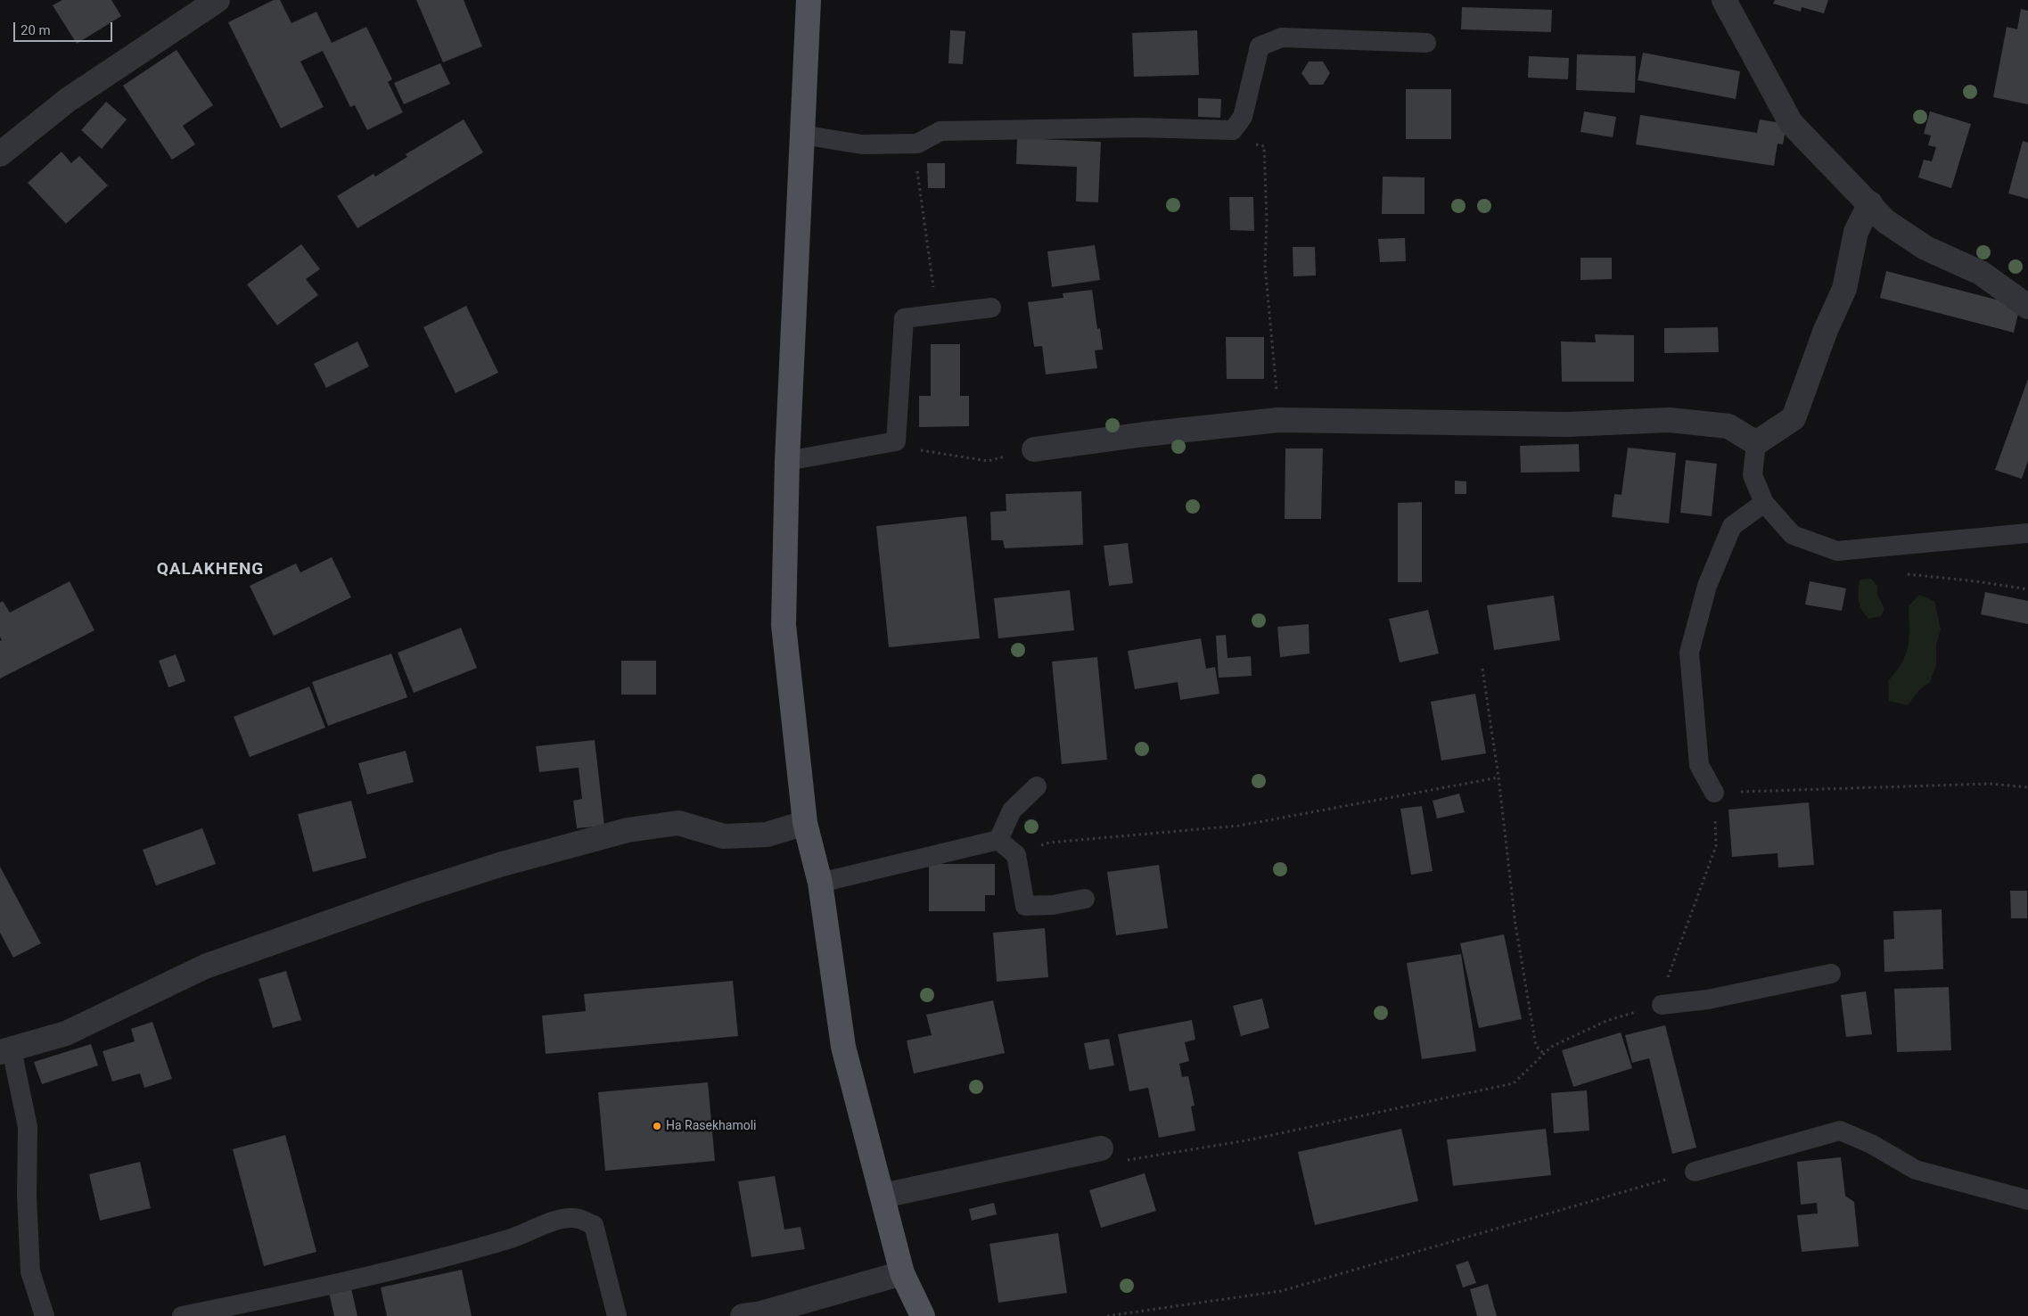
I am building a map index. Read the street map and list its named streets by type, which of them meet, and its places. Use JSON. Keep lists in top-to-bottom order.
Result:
{
  "districts": ["QALAKHENG"],
  "places": ["Ha Rasekhamoli"],
  "scale_bar": "20 m"
}
